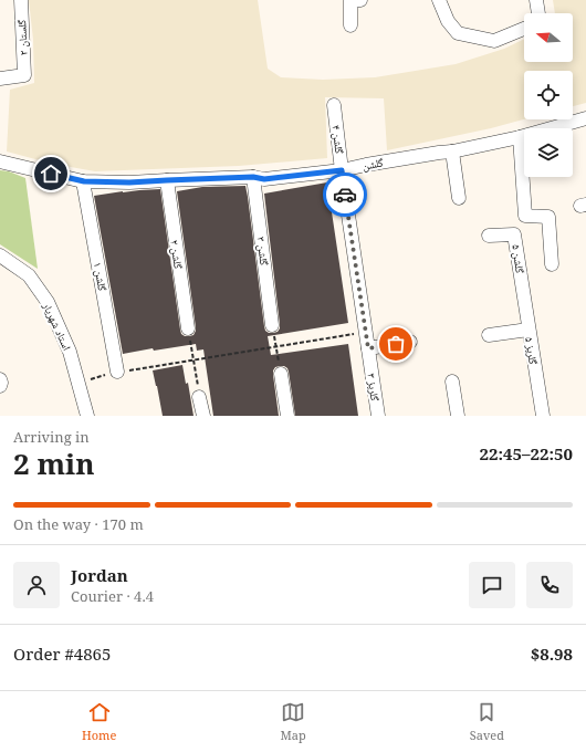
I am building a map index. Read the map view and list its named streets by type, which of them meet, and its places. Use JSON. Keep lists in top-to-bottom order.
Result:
{
  "streets": {
    "street": [
      "گلستان ۲",
      "گلشن ۴",
      "گلشن",
      "گلشن ۳",
      "گلشن ۲",
      "گلشن ۵",
      "گلشن ۱",
      "استاد شهریار",
      "گلریز ۵",
      "گلریز ۳"
    ]
  },
  "crossings": [
    ["گلشن ۴", "گلشن"],
    ["گلشن ۴", "گلریز ۳"],
    ["گلشن", "گلشن ۳"],
    ["گلشن", "گلشن ۲"],
    ["گلشن", "گلشن ۱"],
    ["گلشن ۵", "گلریز ۵"]
  ],
  "north": "left",
  "page": {
    "heading": ["2 min", "Arriving in", "22:45–22:50"],
    "panel": [
      "Jordan",
      "Courier · 4.4",
      "Order #4865",
      "$8.98"
    ],
    "bar": "On the way · 170 m",
    "tabs": ["Home", "Map", "Saved"]
  }
}
